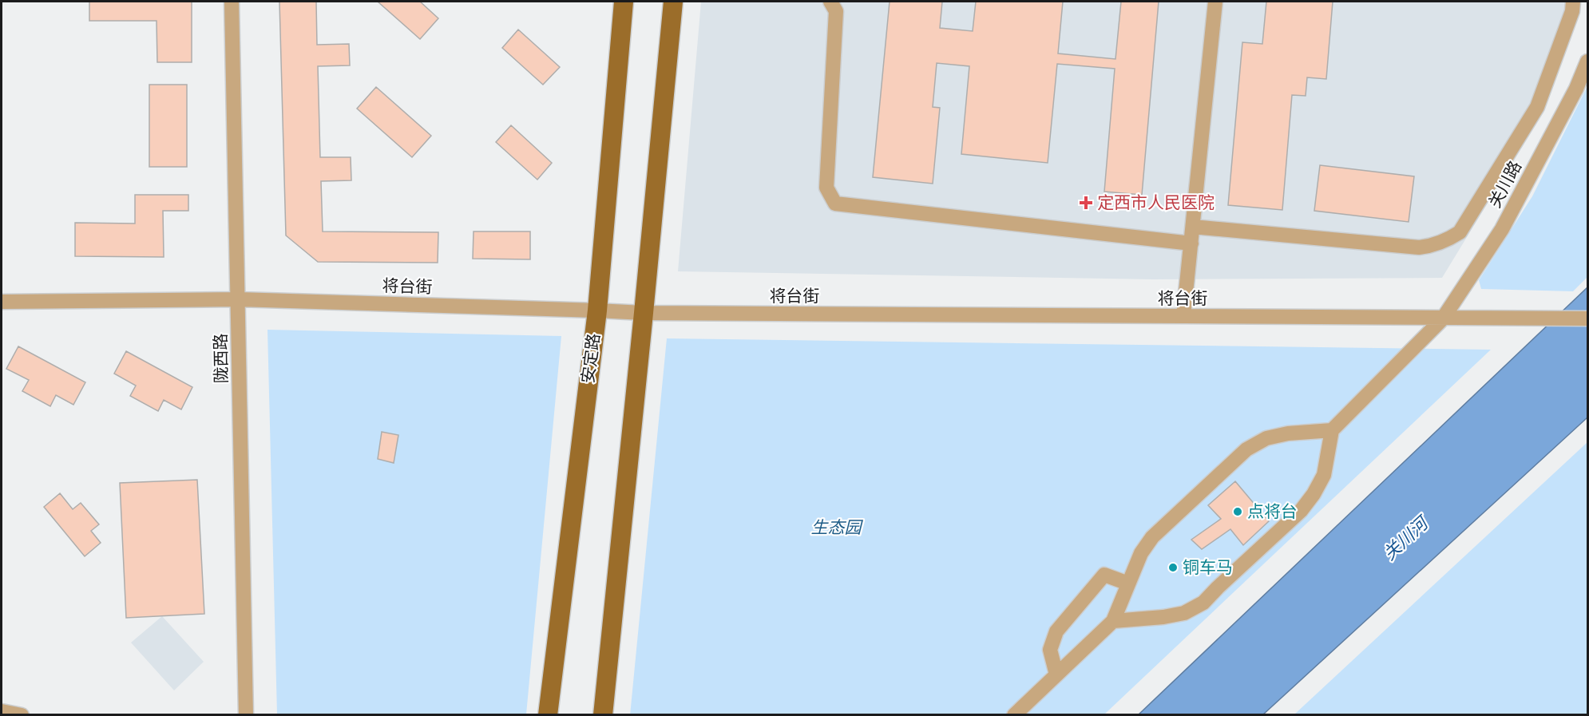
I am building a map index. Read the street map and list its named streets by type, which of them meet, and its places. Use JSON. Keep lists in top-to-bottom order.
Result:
{
  "streets": {
    "main road": ["安定路"],
    "street": ["关川路", "将台街", "陇西路"]
  },
  "crossings": [
    ["关川路", "将台街"],
    ["将台街", "陇西路"],
    ["将台街", "安定路"]
  ],
  "water": ["关川河"],
  "parks": ["生态园"],
  "places": {
    "health": ["定西市人民医院"],
    "other": ["点将台", "铜车马"]
  }
}
